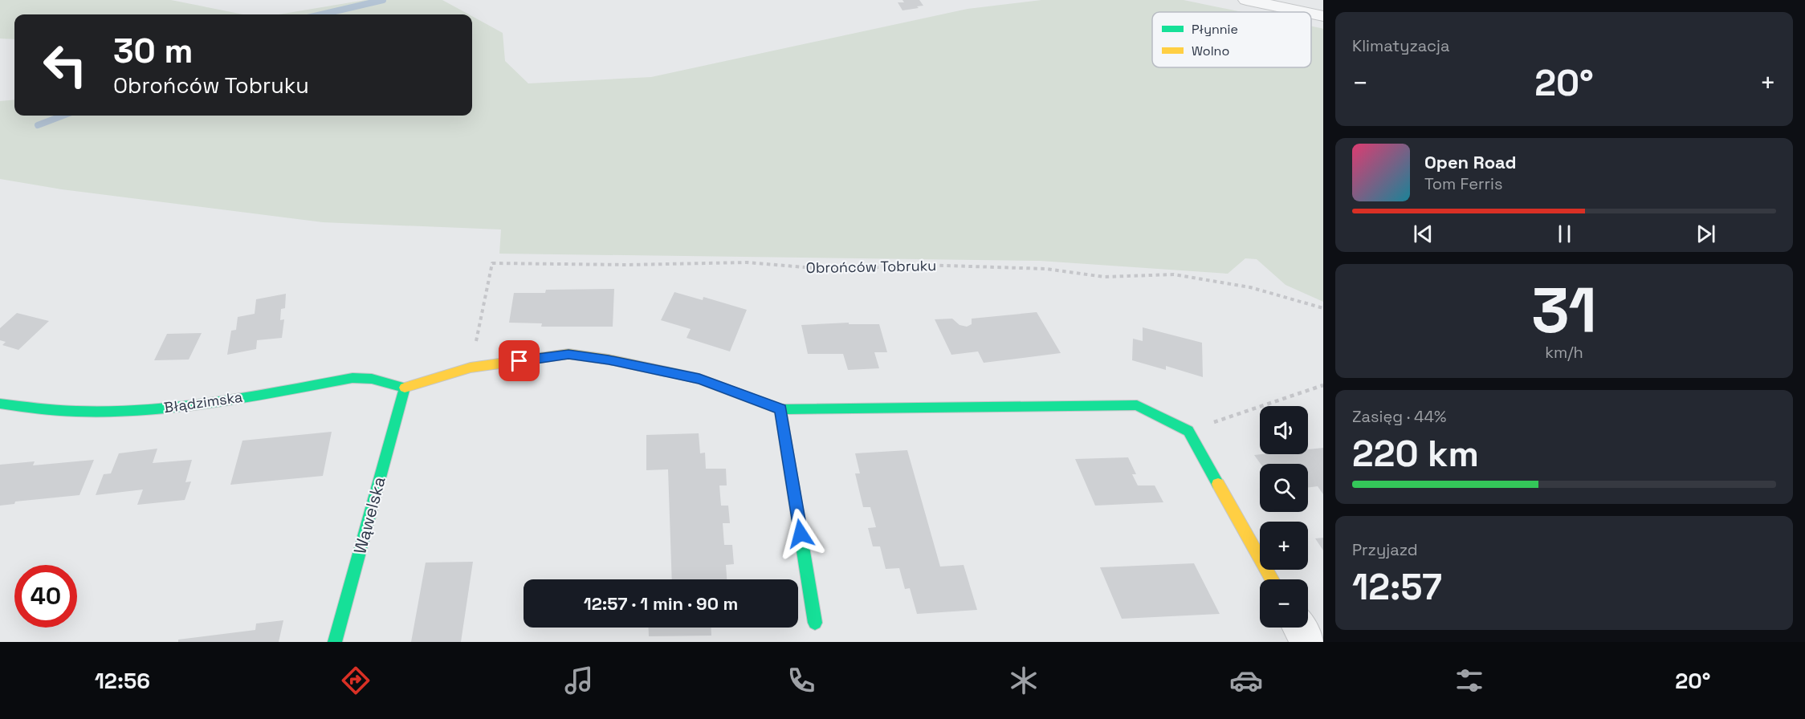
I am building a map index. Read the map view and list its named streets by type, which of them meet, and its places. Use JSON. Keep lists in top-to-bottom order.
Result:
{
  "streets": {
    "street": ["Błądzimska", "Wąwelska"],
    "path": ["Obrońców Tobruku"]
  },
  "crossings": [
    ["Błądzimska", "Wąwelska"]
  ],
  "legend": ["Płynnie", "Wolno"],
  "page": {
    "tile": [
      "Klimatyzacja",
      ["31", "km/h"],
      ["Zasięg · 44%", "220 km"],
      ["Przyjazd", "12:57"]
    ],
    "turn": ["30 m", "Obrońców Tobruku"],
    "heat": ["−", "20°", "+"],
    "song": ["Open Road", "Tom Ferris"],
    "map_buttons": ["+", "−"],
    "limit": "40",
    "trip": "12:57 · 1 min · 90 m",
    "tabs": ["12:56", "20°"]
  }
}
